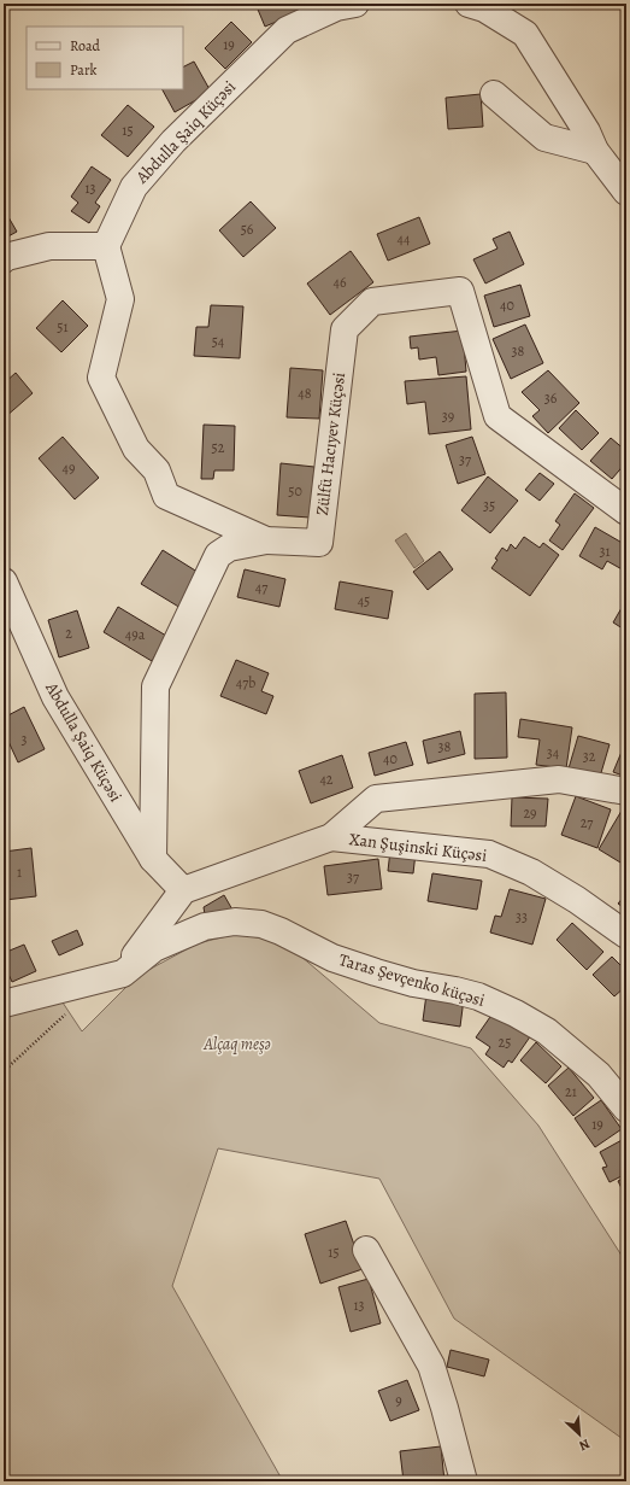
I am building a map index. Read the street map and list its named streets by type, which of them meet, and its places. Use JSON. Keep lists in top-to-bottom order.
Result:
{
  "streets": {
    "street": [
      "Abdulla Şaiq Küçəsi",
      "Zülfü Hacıyev Küçəsi",
      "Xan Şuşinski Küçəsi",
      "Taras Şevçenko küçəsi"
    ]
  },
  "crossings": [
    ["Abdulla Şaiq Küçəsi", "Zülfü Hacıyev Küçəsi"],
    ["Abdulla Şaiq Küçəsi", "Xan Şuşinski Küçəsi"]
  ],
  "parks": ["Alçaq meşə"],
  "house_numbers": [
    "19",
    "15",
    "13",
    "56",
    "44",
    "46",
    "40",
    "51",
    "54",
    "38",
    "48",
    "36",
    "39",
    "52",
    "37",
    "49",
    "50",
    "35",
    "31",
    "47",
    "45",
    "2",
    "49a",
    "47b",
    "3",
    "38",
    "34",
    "32",
    "40",
    "42",
    "29",
    "27",
    "1",
    "37",
    "33",
    "25",
    "21",
    "19",
    "15",
    "13",
    "9"
  ],
  "legend": ["Road", "Park"],
  "north": "bottom right"
}
